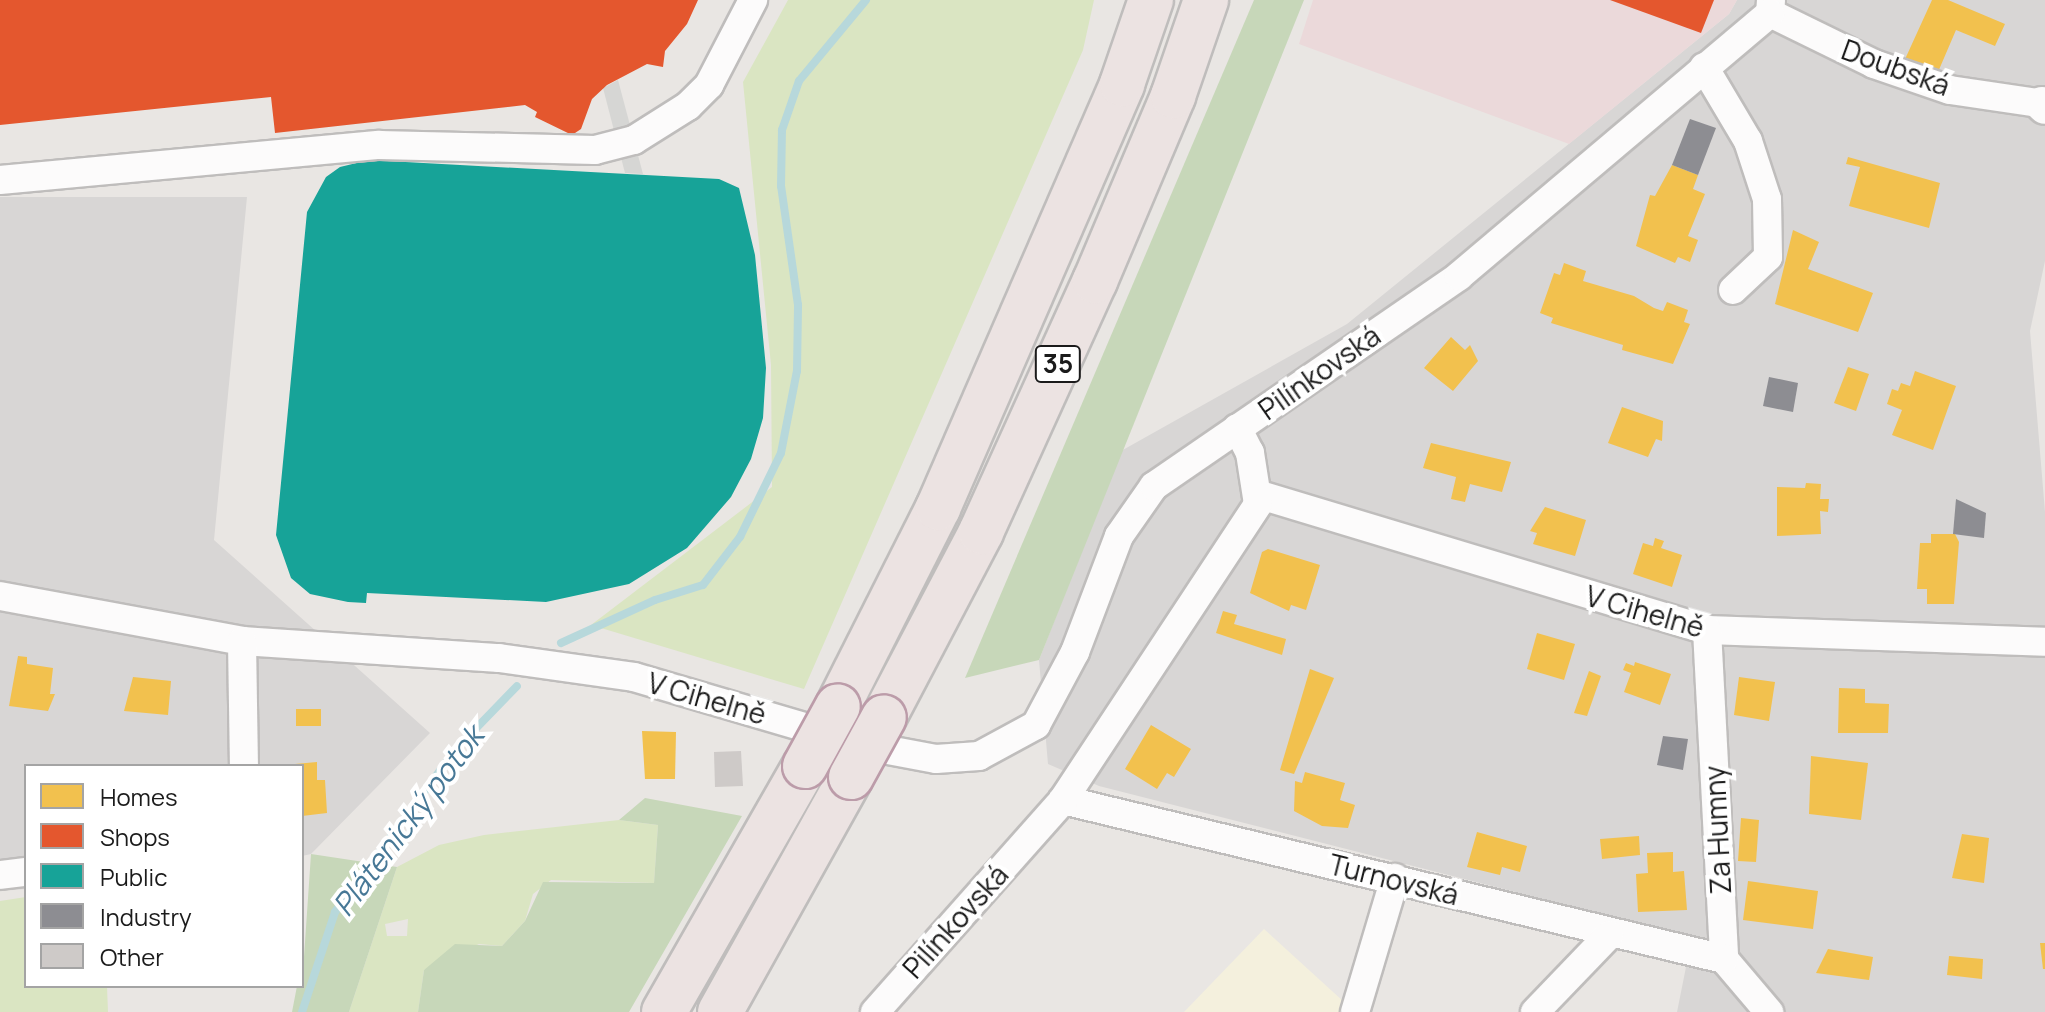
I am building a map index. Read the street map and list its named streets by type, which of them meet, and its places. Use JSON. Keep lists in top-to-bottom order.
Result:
{
  "streets": {
    "highway": ["35"],
    "street": [
      "Doubská",
      "Pilínkovská",
      "V Cihelně",
      "Za Humny",
      "Turnovská"
    ]
  },
  "crossings": [
    ["Doubská", "Pilínkovská"],
    ["Pilínkovská", "V Cihelně"],
    ["Pilínkovská", "Turnovská"],
    ["V Cihelně", "Za Humny"],
    ["Za Humny", "Turnovská"]
  ],
  "water": ["Plátenický potok"],
  "legend": [
    "Homes",
    "Shops",
    "Public",
    "Industry",
    "Other"
  ]
}
